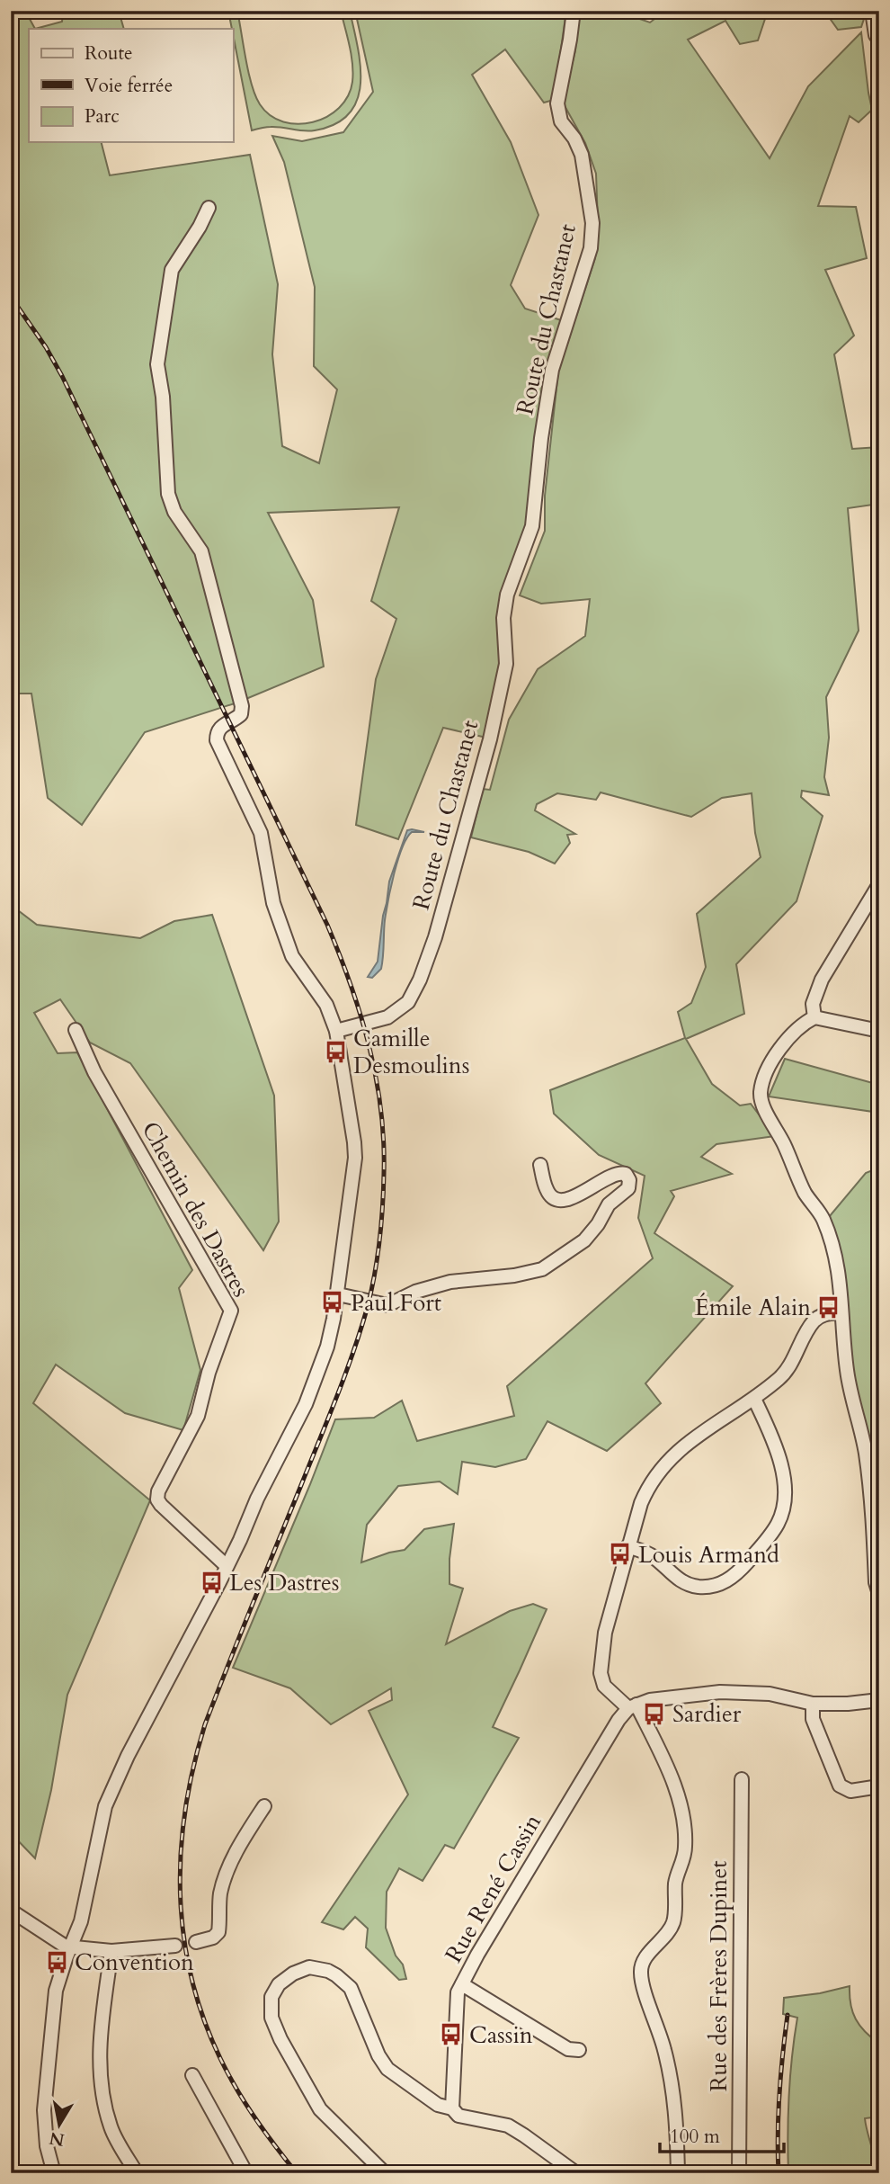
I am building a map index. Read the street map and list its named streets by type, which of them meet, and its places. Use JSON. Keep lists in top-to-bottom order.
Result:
{
  "streets": {
    "street": [
      "Route du Chastanet",
      "Chemin des Dastres",
      "Rue René Cassin",
      "Rue des Frères Dupinet"
    ]
  },
  "places": {
    "bus stop": [
      "Camille Desmoulins",
      "Paul Fort",
      "Émile Alain",
      "Louis Armand",
      "Les Dastres",
      "Sardier",
      "Convention",
      "Cassin"
    ]
  },
  "legend": ["Route", "Voie ferrée", "Parc"],
  "scale_bar": "100 m",
  "north": "bottom"
}
